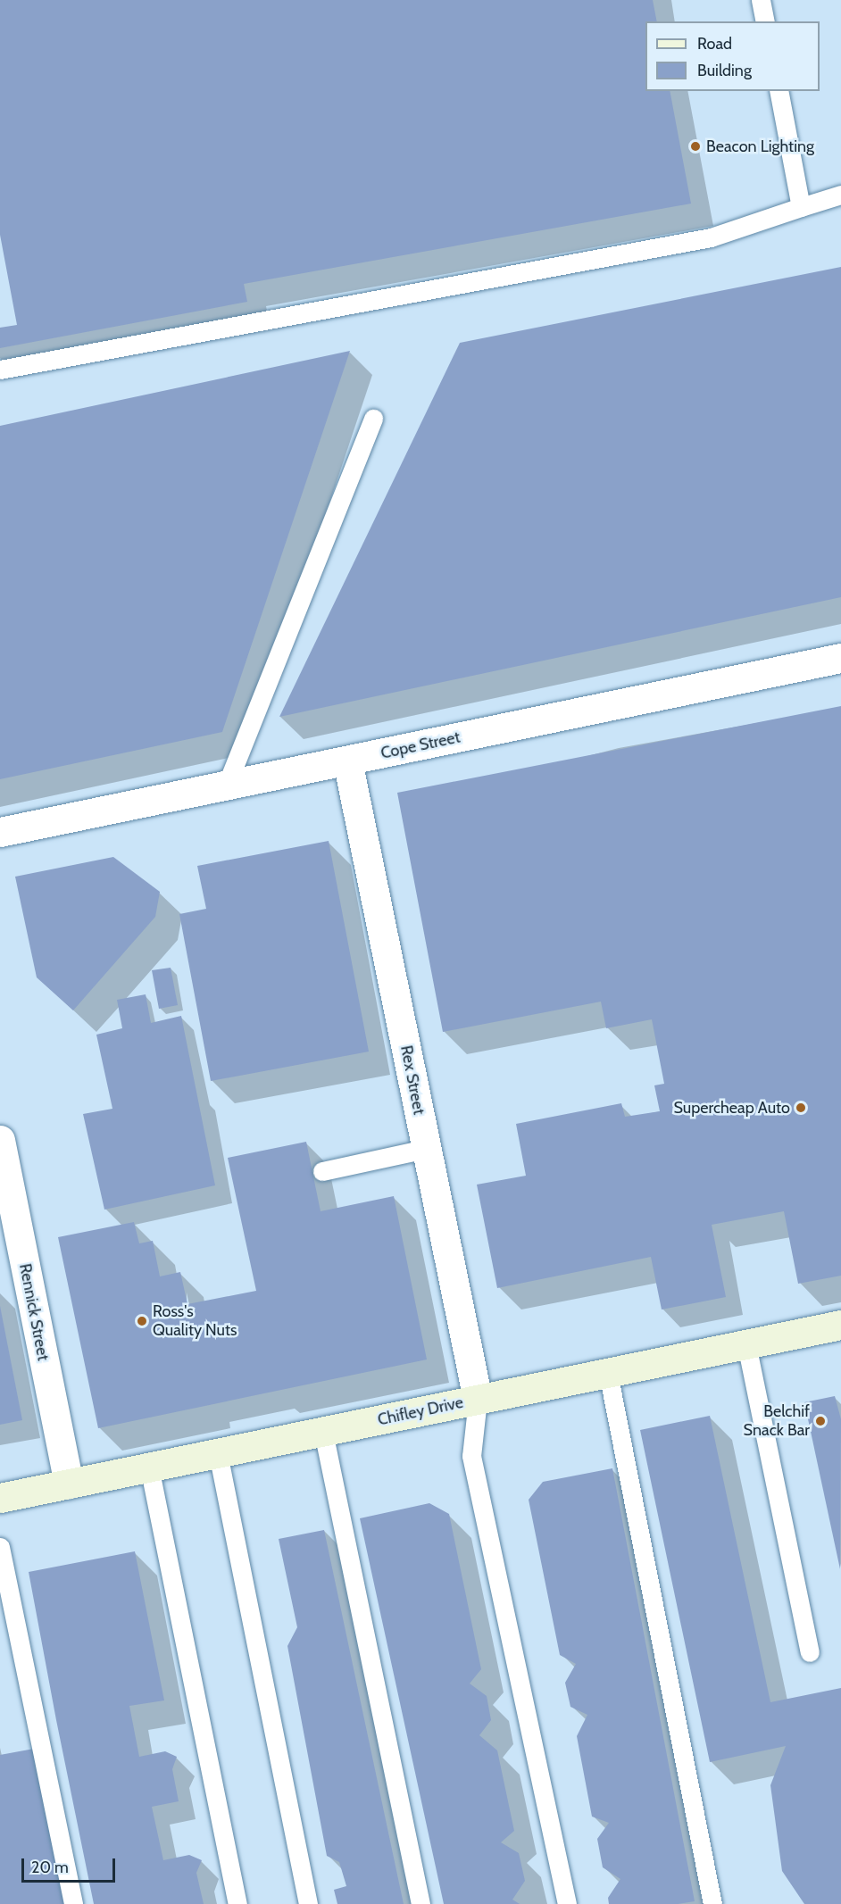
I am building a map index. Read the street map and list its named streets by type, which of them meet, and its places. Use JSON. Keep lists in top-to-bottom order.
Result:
{
  "streets": {
    "street": [
      "Cope Street",
      "Rex Street",
      "Rennick Street",
      "Chifley Drive"
    ]
  },
  "crossings": [
    ["Cope Street", "Rex Street"],
    ["Rex Street", "Chifley Drive"],
    ["Rennick Street", "Chifley Drive"]
  ],
  "places": [
    "Beacon Lighting",
    "Supercheap Auto",
    "Ross's Quality Nuts",
    "Belchif Snack Bar"
  ],
  "legend": ["Road", "Building"],
  "scale_bar": "20 m"
}
